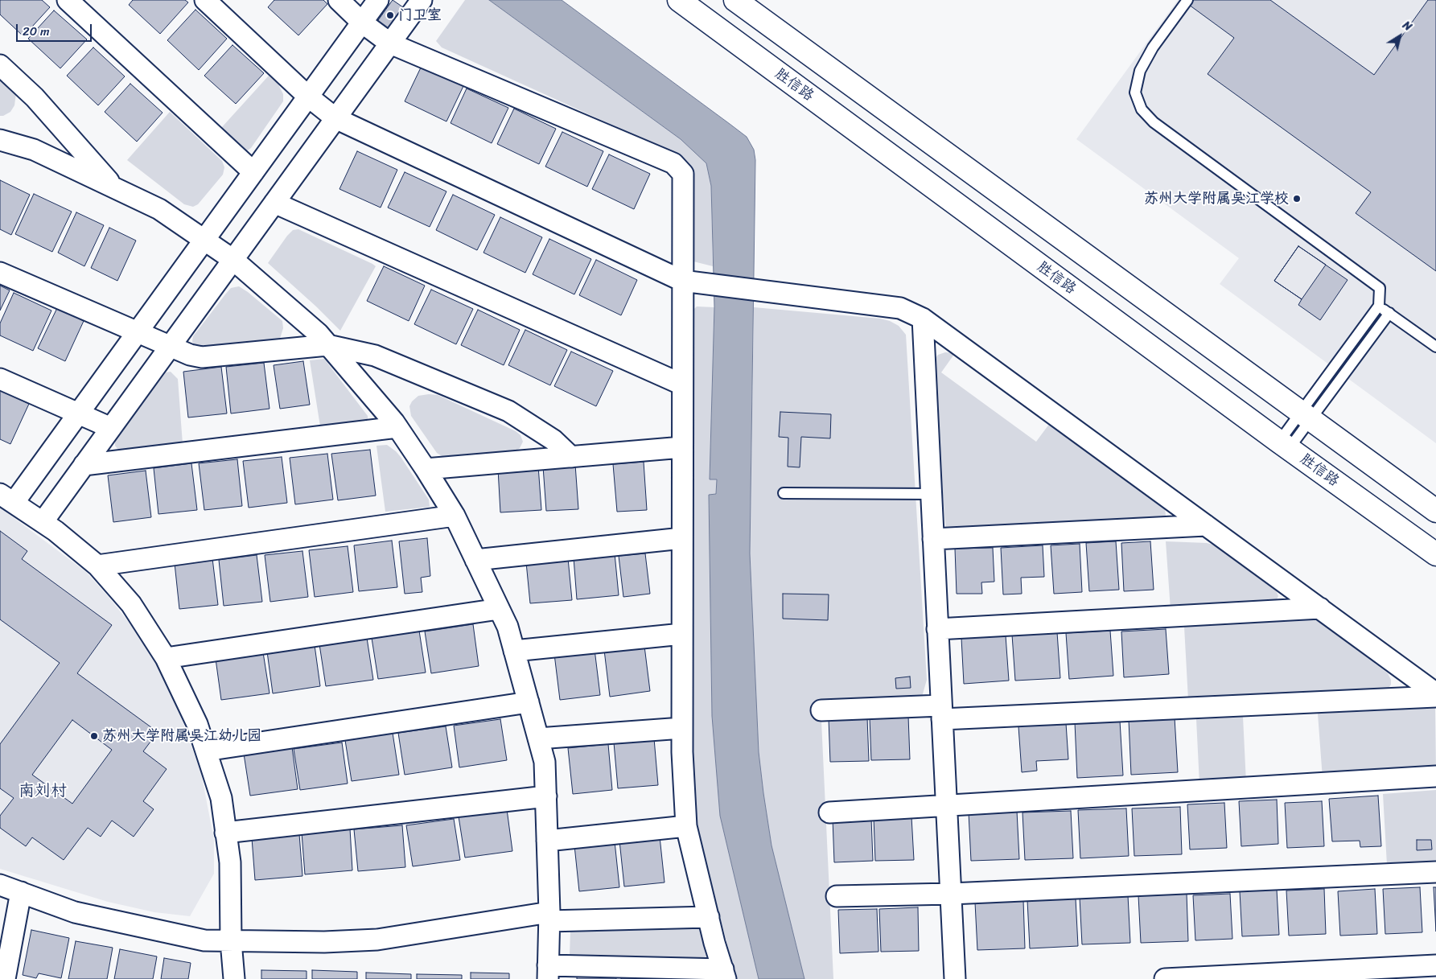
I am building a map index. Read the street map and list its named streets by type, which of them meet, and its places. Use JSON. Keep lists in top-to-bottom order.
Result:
{
  "streets": {
    "street": ["胜信路"]
  },
  "districts": ["南刘村"],
  "places": ["门卫室", "苏州大学附属吴江学校", "苏州大学附属吴江幼儿园"],
  "scale_bar": "20 m",
  "north": "top right"
}
